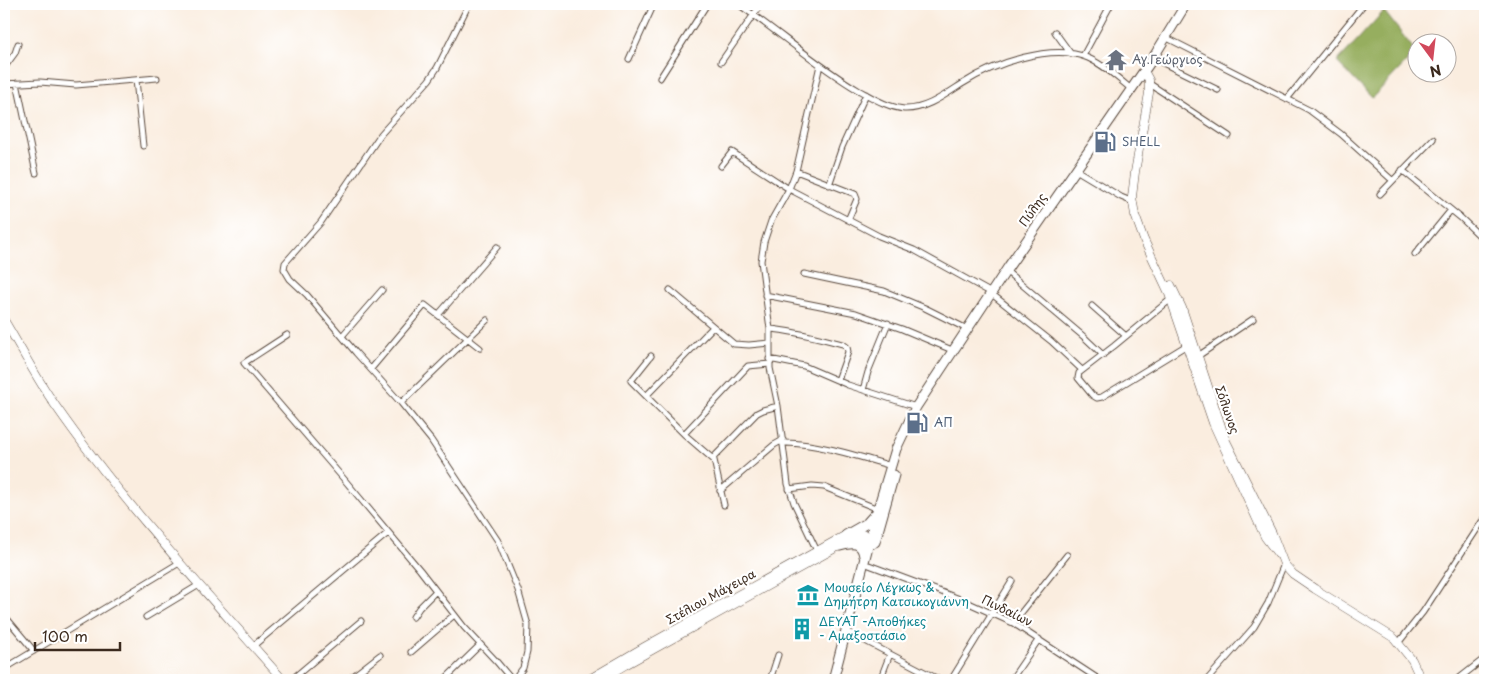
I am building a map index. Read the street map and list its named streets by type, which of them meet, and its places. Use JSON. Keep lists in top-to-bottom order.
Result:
{
  "streets": {
    "main road": ["Πύλης", "Σόλωνος", "Στέλιου Μάγειρα"],
    "street": ["Πινδαίων"]
  },
  "crossings": [
    ["Πύλης", "Στέλιου Μάγειρα"],
    ["Πύλης", "Πινδαίων"]
  ],
  "places": {
    "temple": ["Αγ.Γεώργιος"],
    "fuel station": ["SHELL", "ΑΠ"],
    "museum": ["Μουσείο Λέγκως & Δημήτρη Κατσικογιάννη"],
    "building": ["ΔΕΥΑΤ -Αποθήκες - Αμαξοστάσιο"]
  },
  "scale_bar": "100 m",
  "north": "bottom"
}
